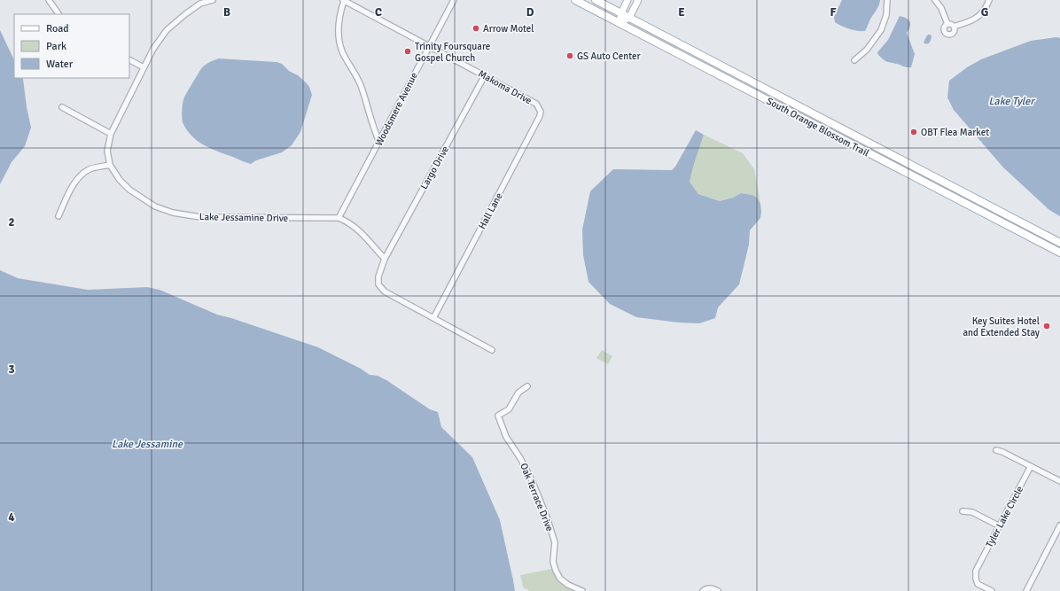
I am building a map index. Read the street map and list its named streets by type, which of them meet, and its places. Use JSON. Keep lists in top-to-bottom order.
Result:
{
  "streets": {
    "main road": ["South Orange Blossom Trail"],
    "street": [
      "Makoma Drive",
      "Woodsmere Avenue",
      "Largo Drive",
      "Hall Lane",
      "Lake Jessamine Drive",
      "Oak Terrace Drive",
      "Tyler Lake Circle"
    ]
  },
  "crossings": [
    ["Makoma Drive", "Woodsmere Avenue"],
    ["Makoma Drive", "Largo Drive"],
    ["Makoma Drive", "Hall Lane"],
    ["Woodsmere Avenue", "Lake Jessamine Drive"],
    ["Largo Drive", "Lake Jessamine Drive"]
  ],
  "water": ["Lake Tyler", "Lake Jessamine"],
  "places": [
    "Arrow Motel",
    "Trinity Foursquare Gospel Church",
    "GS Auto Center",
    "OBT Flea Market",
    "Key Suites Hotel and Extended Stay"
  ],
  "legend": ["Road", "Park", "Water"],
  "grid": {
    "columns": [
      "B",
      "C",
      "D",
      "E",
      "F",
      "G"
    ],
    "rows": ["2", "3", "4"]
  }
}
